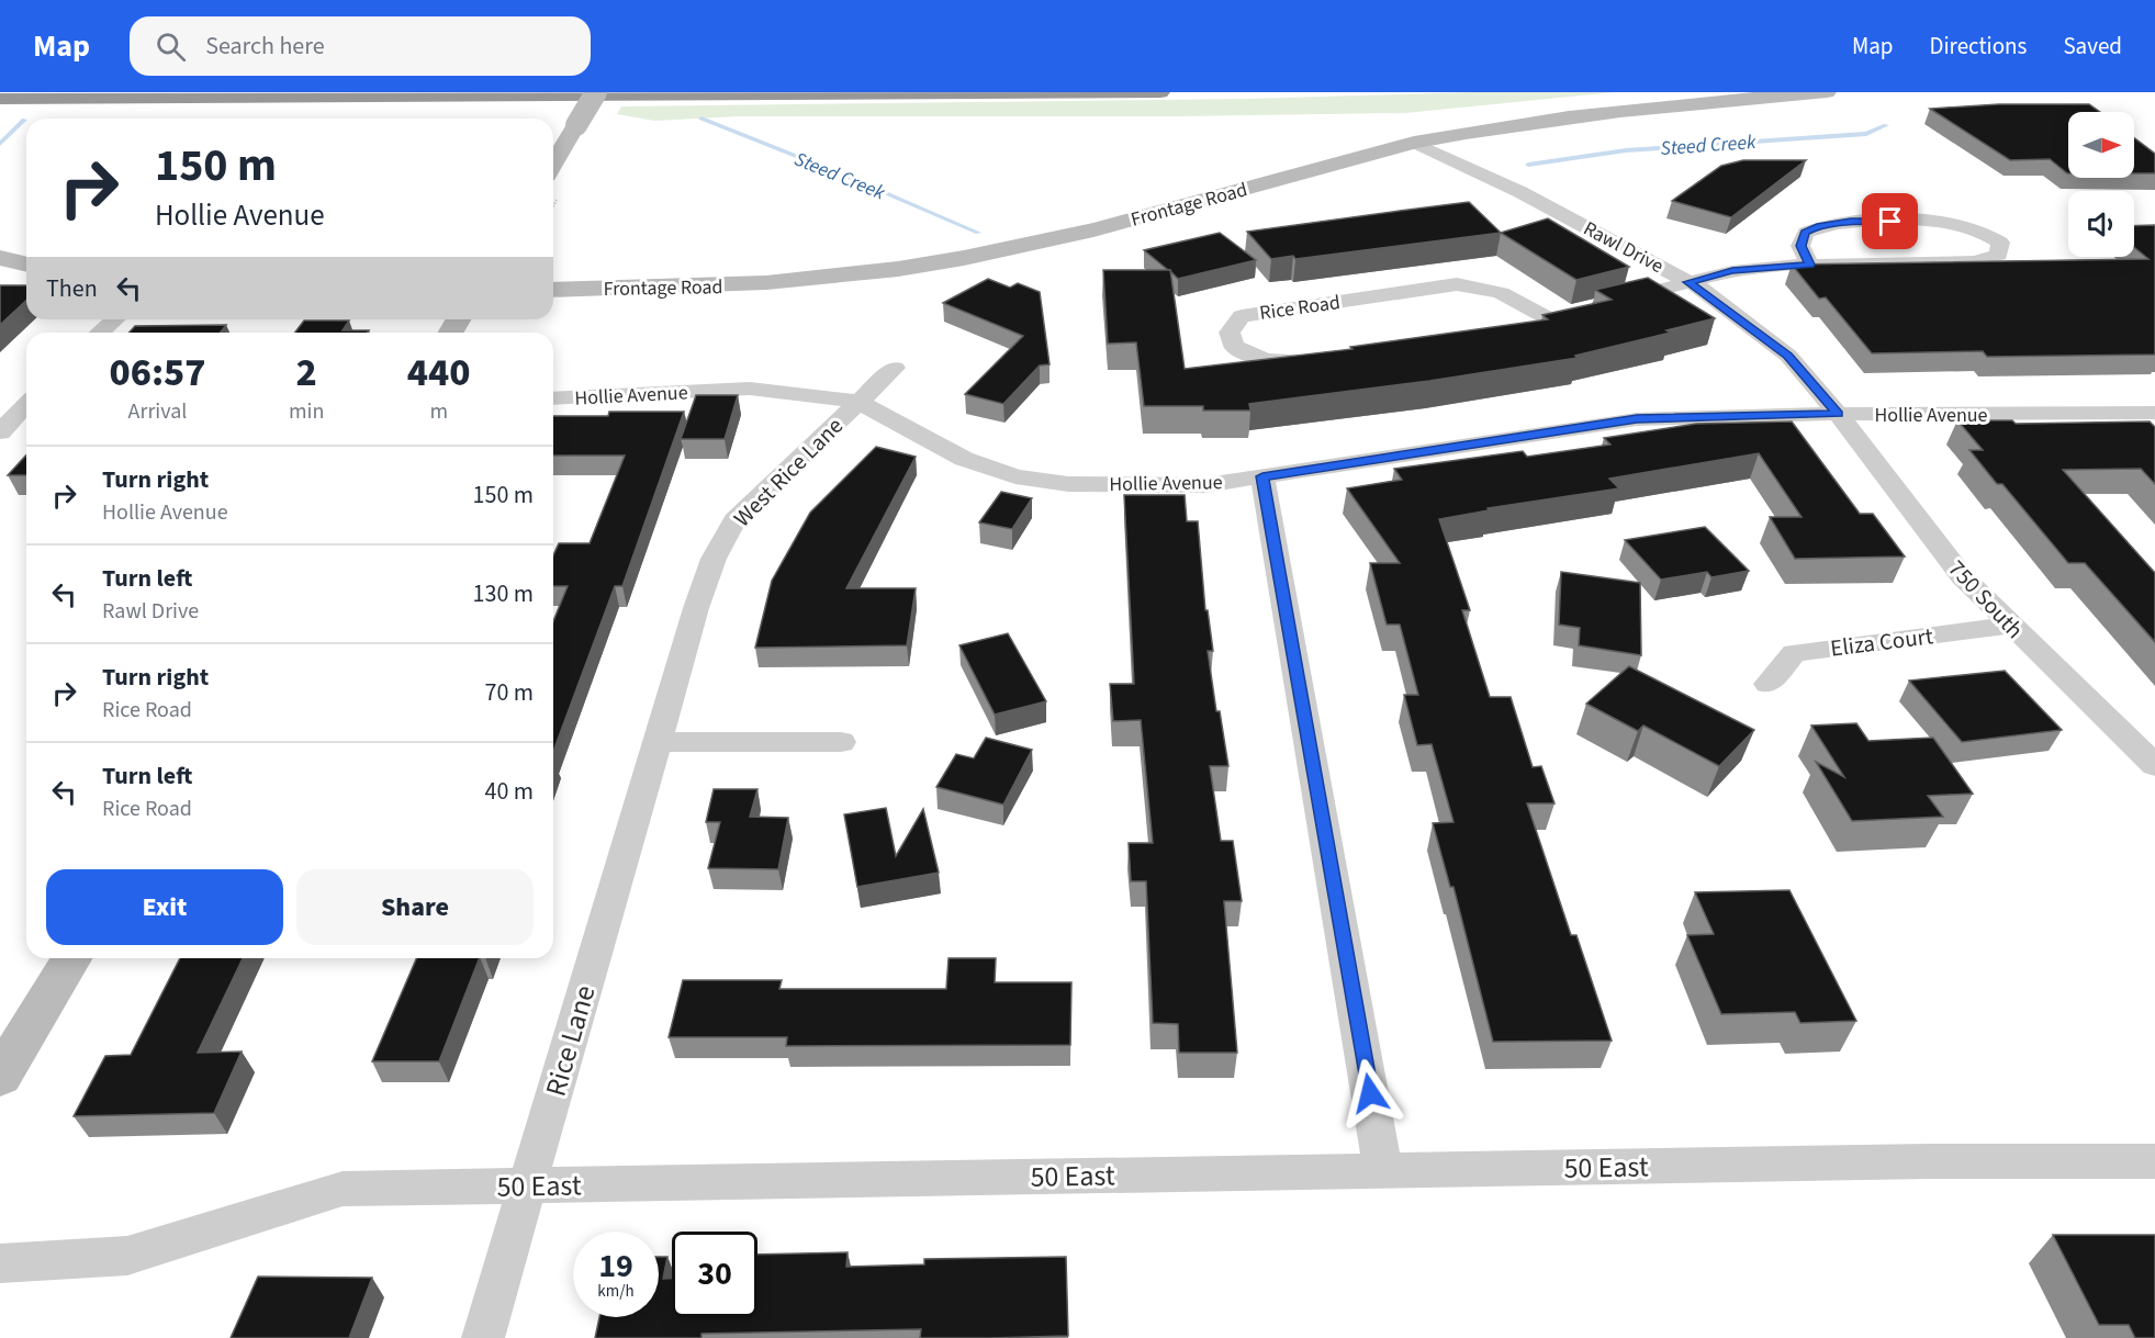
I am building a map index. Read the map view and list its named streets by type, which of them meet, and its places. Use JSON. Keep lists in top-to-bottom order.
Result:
{
  "streets": {
    "street": [
      "Frontage Road",
      "Rawl Drive",
      "Rice Road",
      "Hollie Avenue",
      "West Rice Lane",
      "750 South",
      "Eliza Court",
      "Rice Lane",
      "50 East"
    ]
  },
  "crossings": [
    ["Frontage Road", "Rawl Drive"],
    ["Rawl Drive", "Hollie Avenue"],
    ["Rawl Drive", "750 South"],
    ["Hollie Avenue", "West Rice Lane"],
    ["Hollie Avenue", "750 South"],
    ["West Rice Lane", "Rice Lane"],
    ["750 South", "Eliza Court"],
    ["Rice Lane", "50 East"]
  ],
  "water": ["Steed Creek"],
  "north": "right",
  "page": {
    "header": "Map",
    "search": "Search here",
    "nav": ["Map", "Directions", "Saved"],
    "turn": ["150 m", "Hollie Avenue"],
    "then": "Then",
    "eta": [
      "06:57",
      "Arrival",
      "2",
      "min",
      "440",
      "m"
    ],
    "list": [
      {
        "name": "Turn right",
        "note": "Hollie Avenue",
        "value": "150 m"
      },
      {
        "name": "Turn left",
        "note": "Rawl Drive",
        "value": "130 m"
      },
      {
        "name": "Turn right",
        "note": "Rice Road",
        "value": "70 m"
      },
      {
        "name": "Turn left",
        "note": "Rice Road",
        "value": "40 m"
      }
    ],
    "buttons": ["Exit", "Share"],
    "speed": "19 km/h",
    "limit": "30"
  }
}
